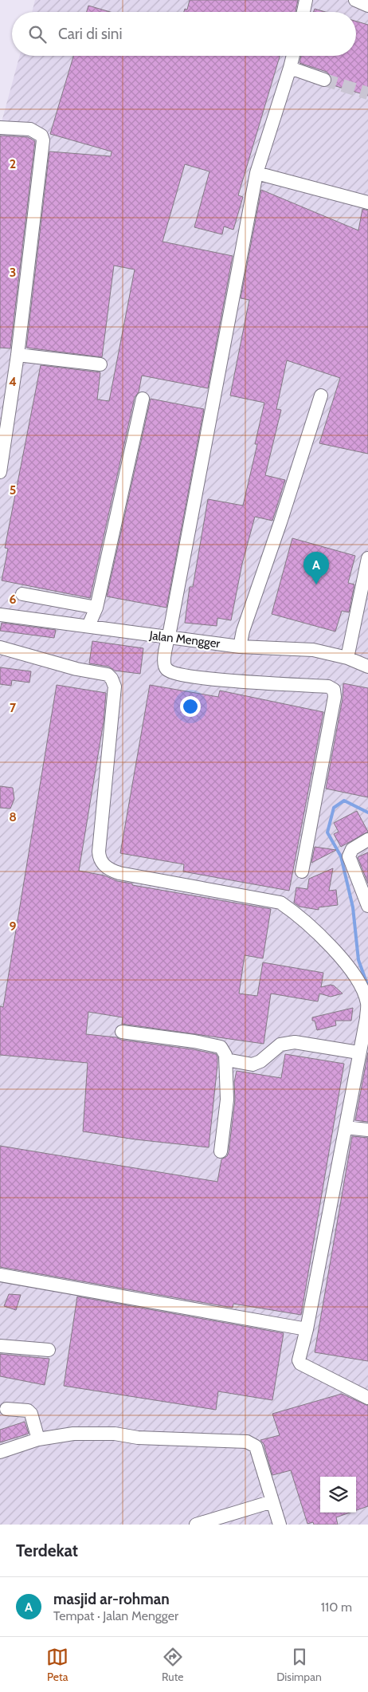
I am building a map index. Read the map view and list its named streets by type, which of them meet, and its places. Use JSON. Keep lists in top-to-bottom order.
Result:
{
  "streets": {
    "street": ["Jalan Mengger"]
  },
  "page": {
    "search": "Cari di sini",
    "pins": "A",
    "heading": "Terdekat",
    "list": [
      {
        "mark": "A",
        "name": "masjid ar-rohman",
        "note": "Tempat · Jalan Mengger",
        "value": "110 m"
      }
    ],
    "nav": ["Peta", "Rute", "Disimpan"]
  },
  "grid": {
    "rows": [
      "2",
      "3",
      "4",
      "5",
      "6",
      "7",
      "8",
      "9"
    ]
  }
}
